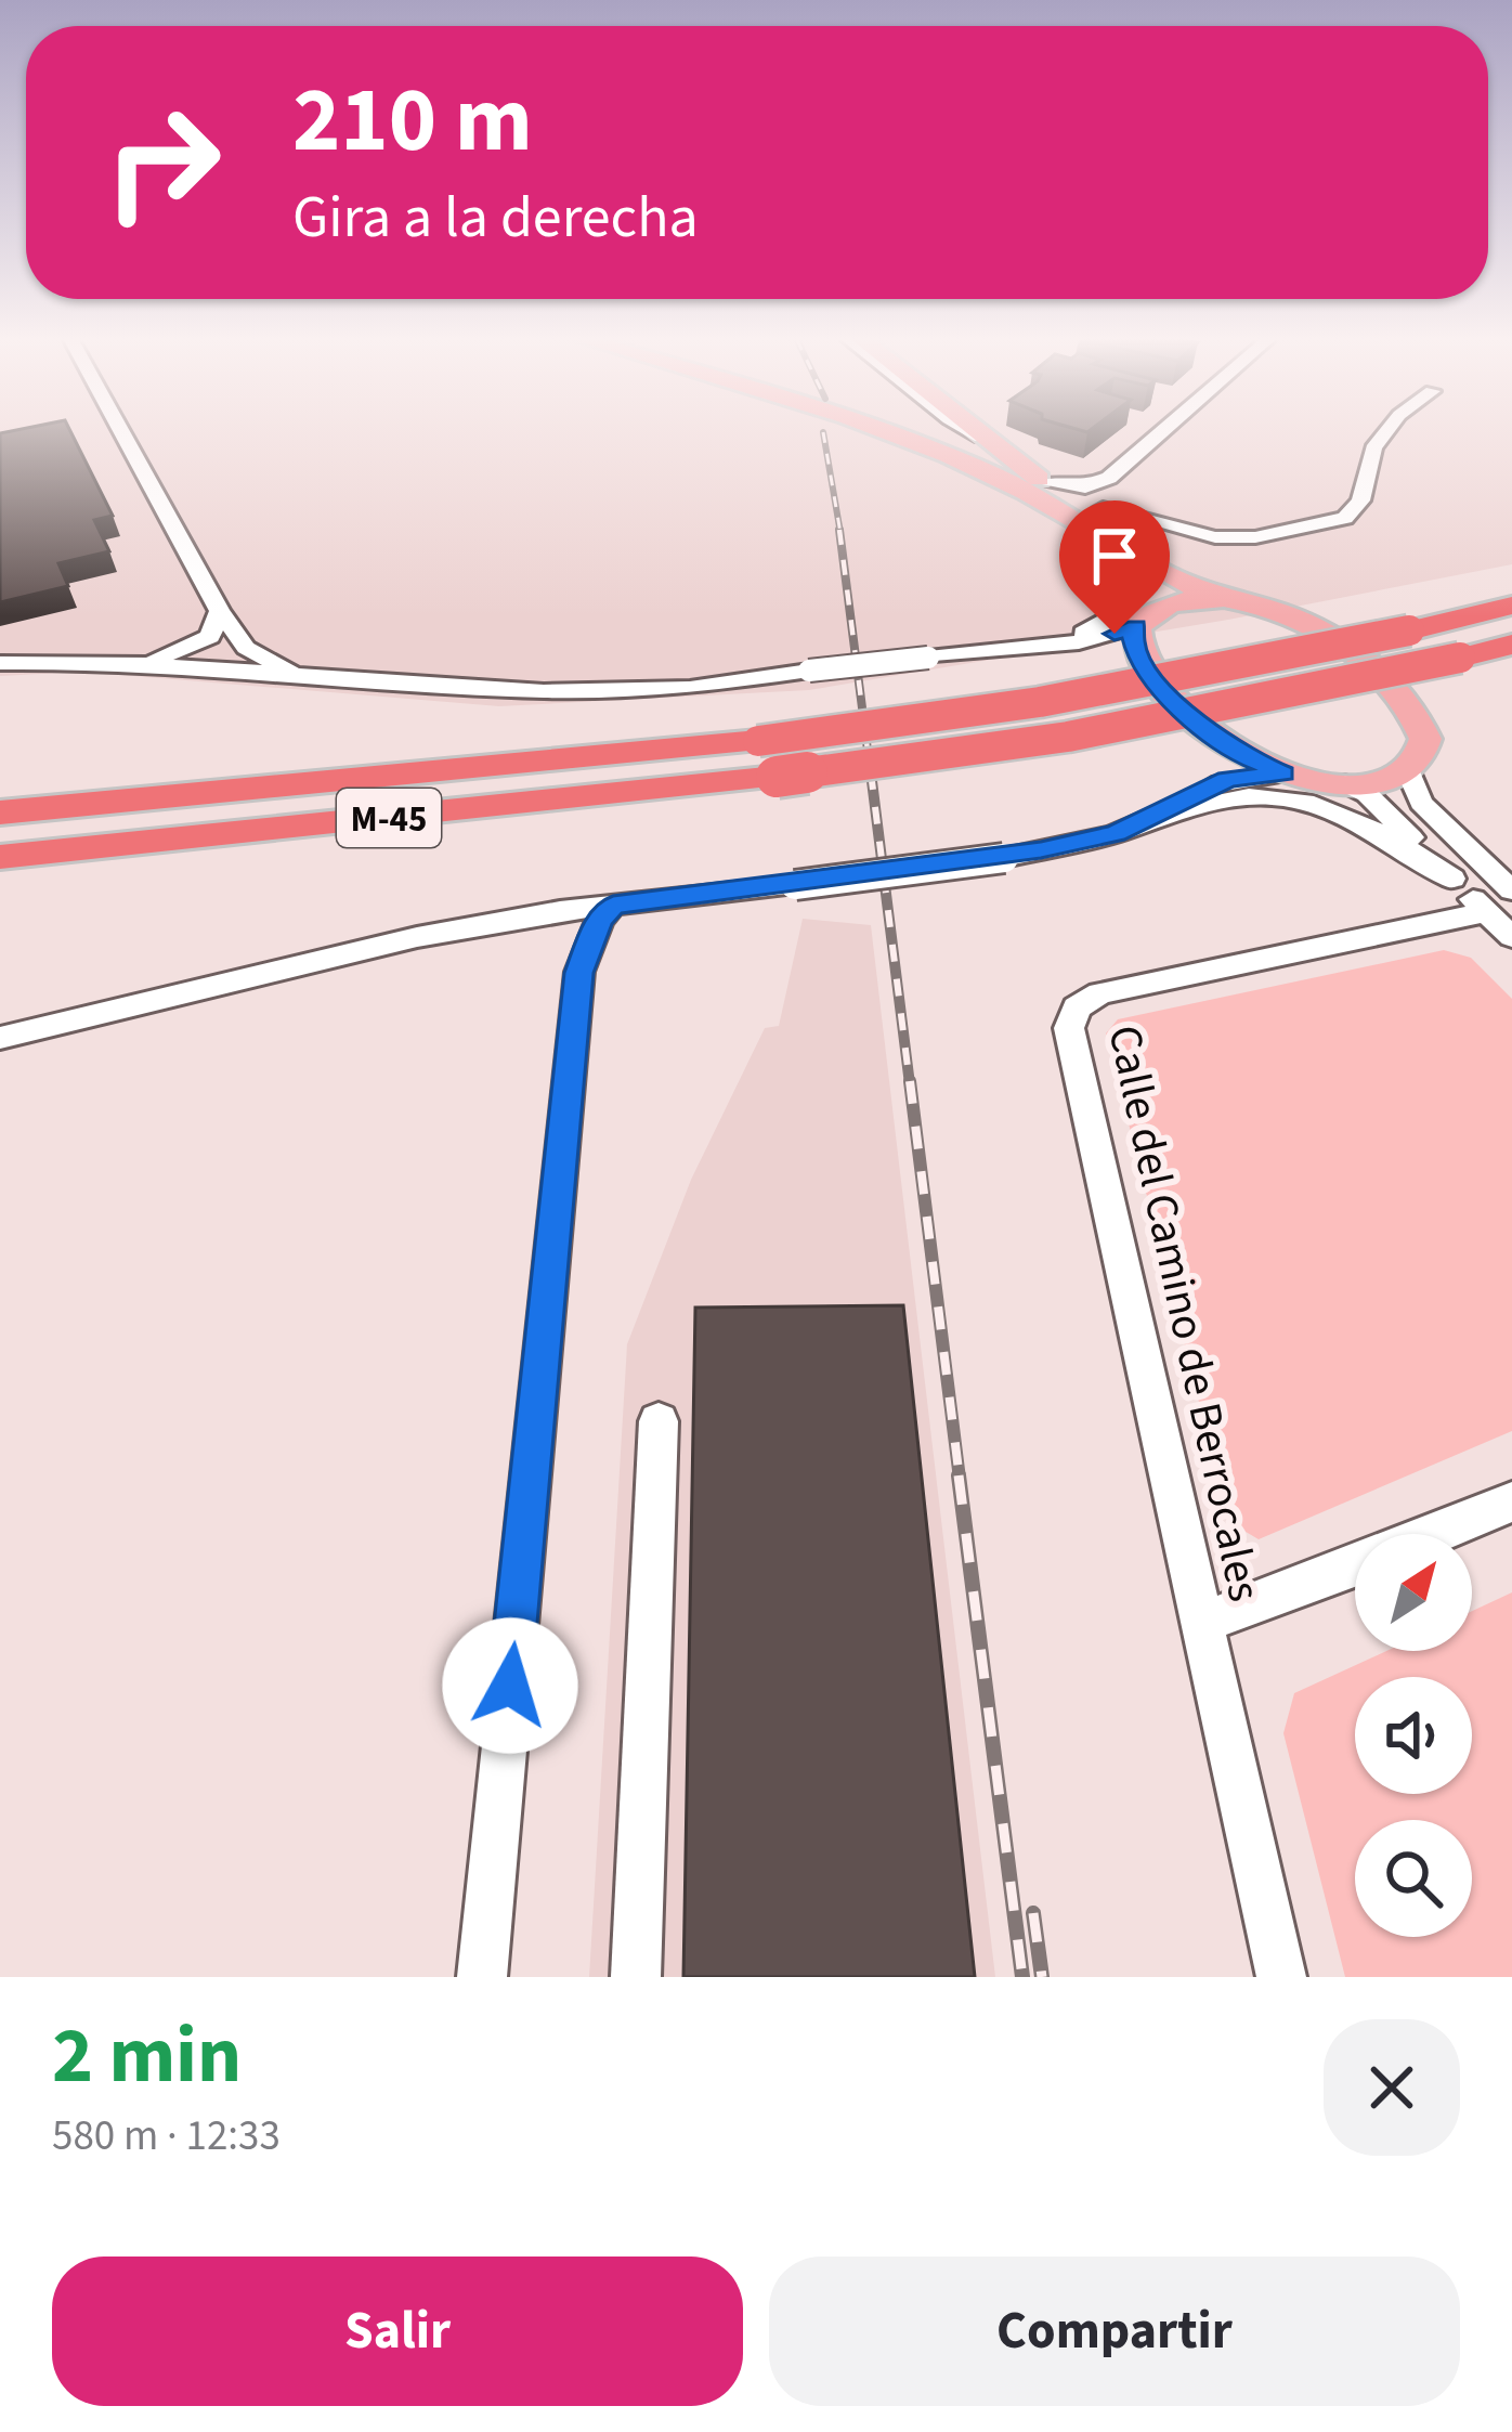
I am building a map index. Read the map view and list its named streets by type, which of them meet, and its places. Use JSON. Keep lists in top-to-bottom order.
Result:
{
  "streets": {
    "highway": ["M-45"],
    "street": ["Calle del Camino de Berrocales"]
  },
  "north": "top right",
  "page": {
    "turn": ["210 m", "Gira a la derecha"],
    "heading": ["2 min", "580 m · 12:33"],
    "buttons": ["Salir", "Compartir"]
  }
}
